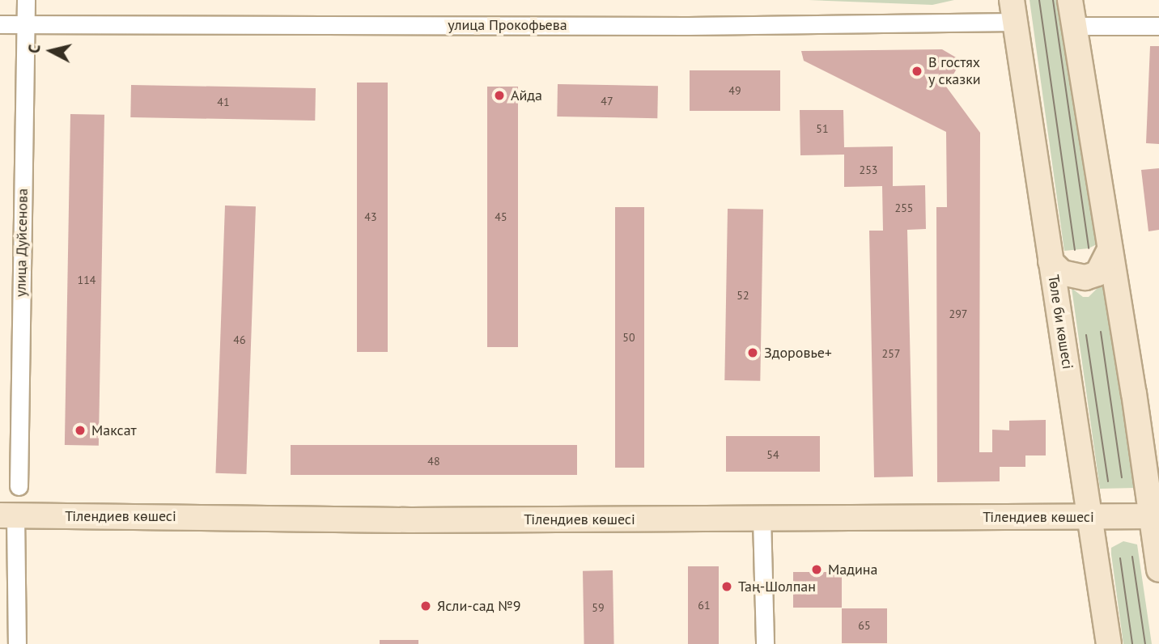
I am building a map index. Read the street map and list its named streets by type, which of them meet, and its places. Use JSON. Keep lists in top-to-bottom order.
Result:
{
  "streets": {
    "main road": ["Төле би көшесі", "Тілендиев көшесі"],
    "street": ["улица Прокофьева", "улица Дуйсенова"]
  },
  "crossings": [
    ["улица Прокофьева", "улица Дуйсенова"],
    ["улица Прокофьева", "Төле би көшесі"],
    ["Төле би көшесі", "Тілендиев көшесі"]
  ],
  "places": [
    "В гостях у сказки",
    "Айда",
    "Здоровье+",
    "Максат",
    "Мадина",
    "Таң-Шолпан",
    "Ясли-сад №9"
  ],
  "house_numbers": [
    "49",
    "47",
    "41",
    "51",
    "253",
    "255",
    "43",
    "45",
    "114",
    "52",
    "297",
    "50",
    "46",
    "257",
    "54",
    "48",
    "61",
    "59",
    "65"
  ],
  "north": "left"
}
